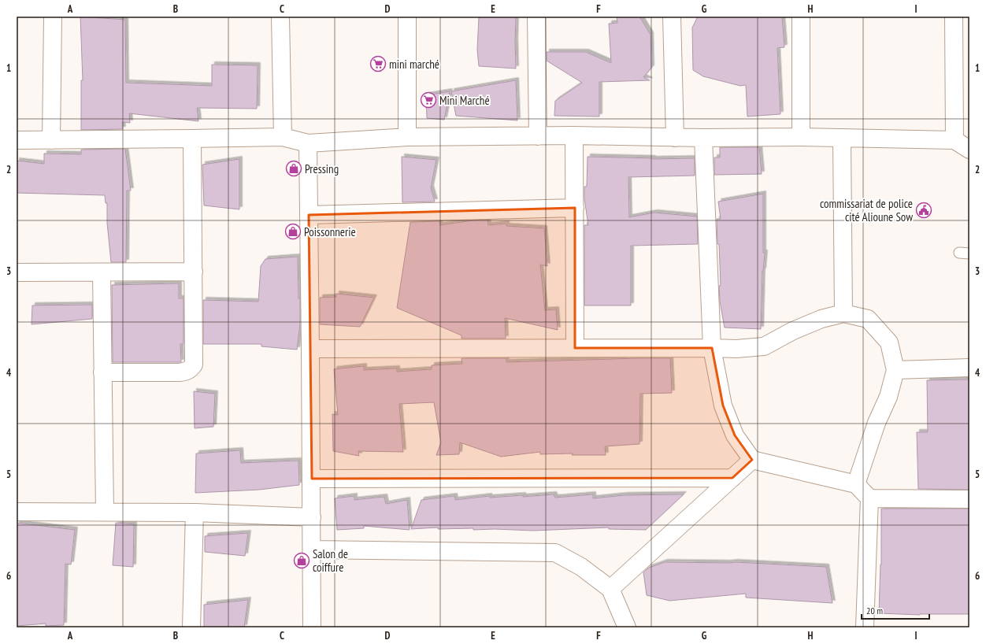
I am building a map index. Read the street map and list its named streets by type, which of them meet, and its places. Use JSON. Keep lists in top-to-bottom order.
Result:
{
  "places": {
    "supermarket": ["mini marché", "Mini Marché"],
    "shop": ["Pressing", "Poissonnerie", "Salon de coiffure"],
    "public building": ["commissariat de police cité Alioune Sow"]
  },
  "scale_bar": "20 m",
  "grid": {
    "columns": [
      "A",
      "B",
      "C",
      "D",
      "E",
      "F",
      "G",
      "H",
      "I"
    ],
    "rows": [
      "1",
      "2",
      "3",
      "4",
      "5",
      "6"
    ]
  }
}
